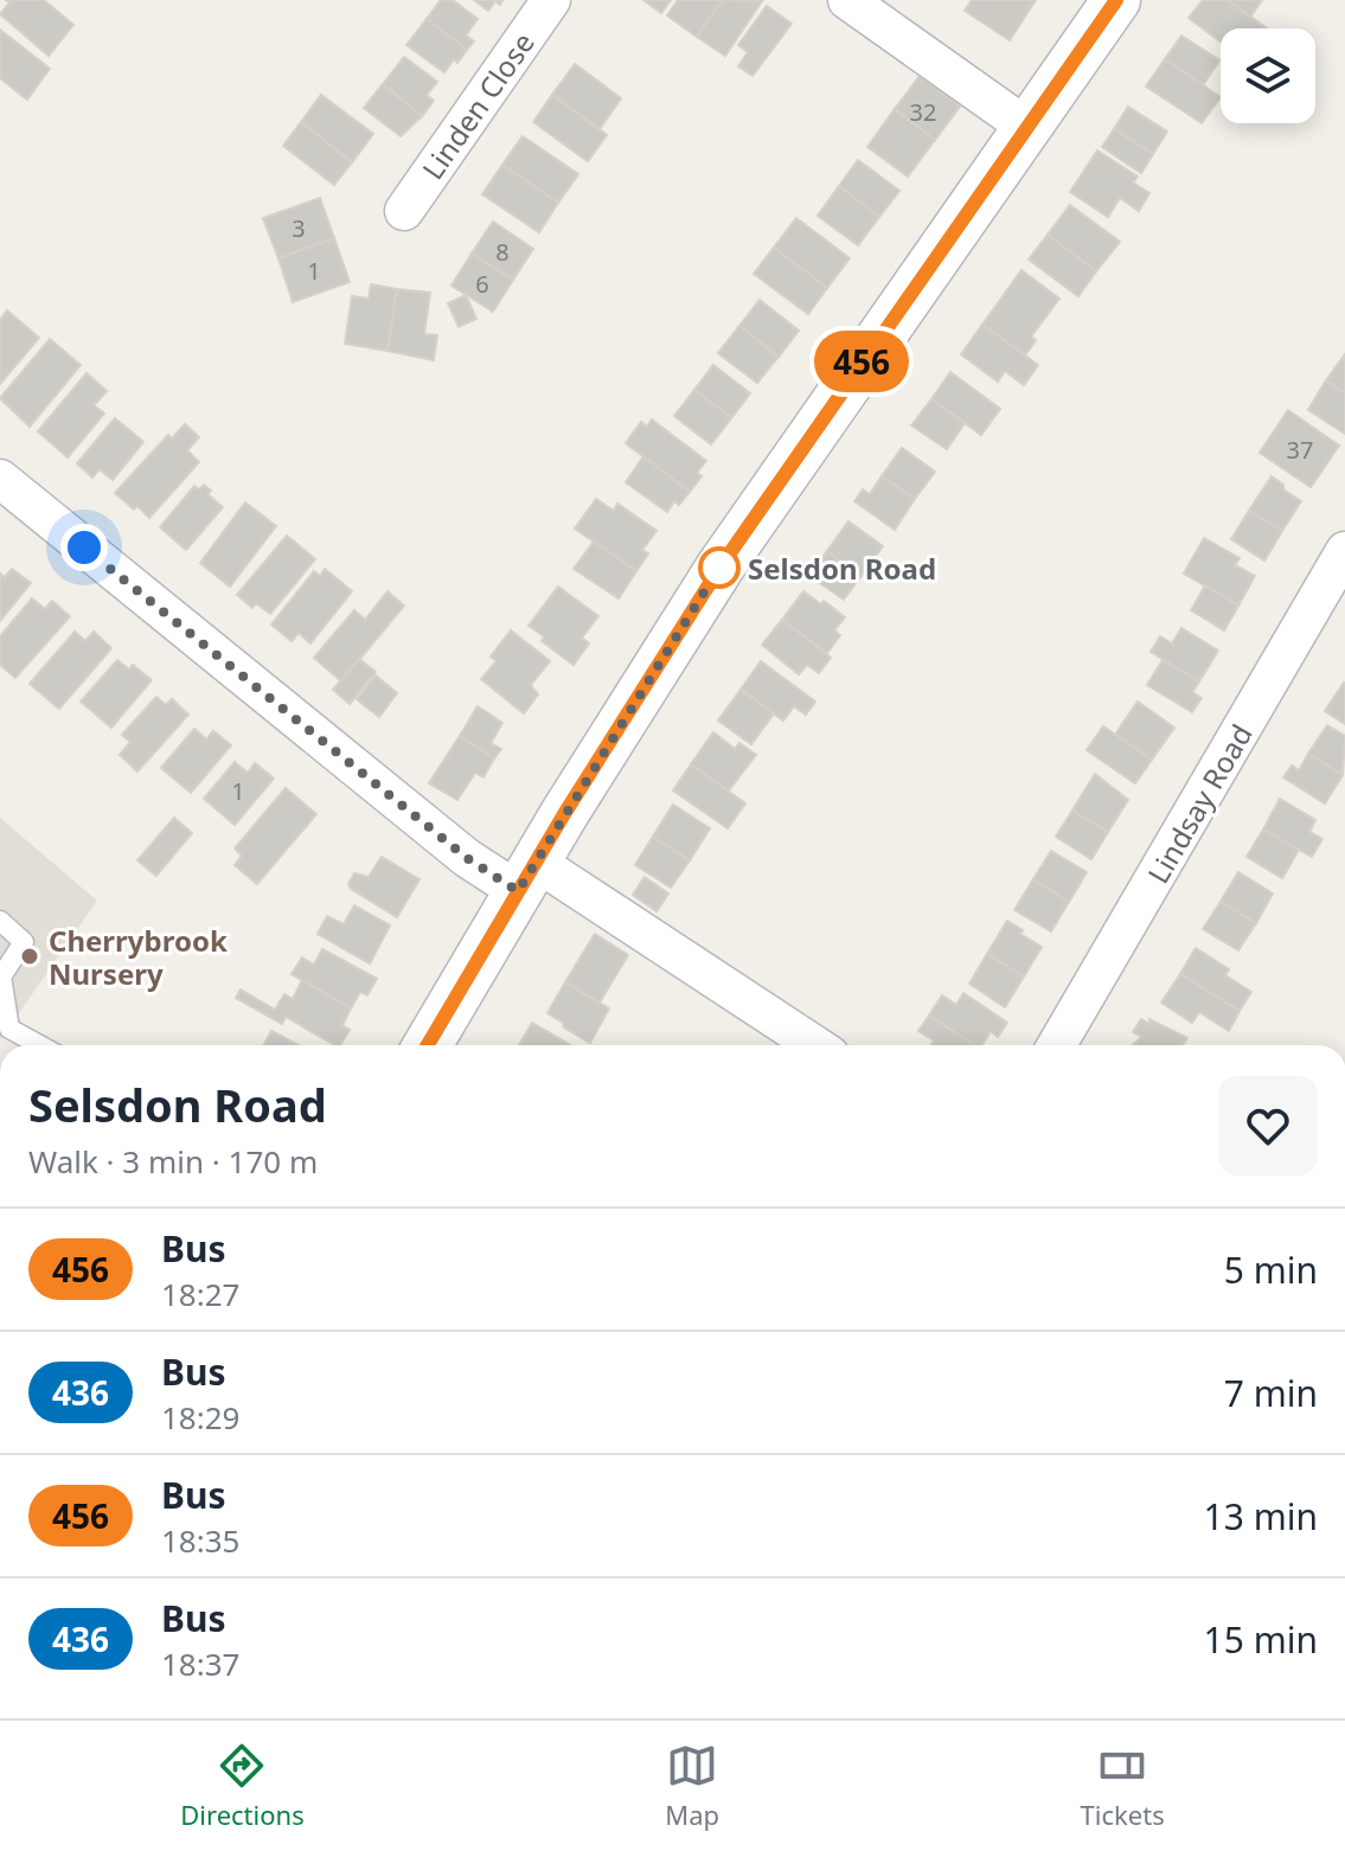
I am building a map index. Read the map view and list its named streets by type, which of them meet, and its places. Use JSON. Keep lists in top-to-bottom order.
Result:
{
  "streets": {
    "street": ["Linden Close", "Lindsay Road"]
  },
  "places": ["Selsdon Road", "Cherrybrook Nursery"],
  "lines": ["bus line 456"],
  "house_numbers": [
    "32",
    "3",
    "8",
    "1",
    "6",
    "37",
    "1"
  ],
  "page": {
    "on_map": "456",
    "heading": ["Selsdon Road", "Walk · 3 min · 170 m"],
    "list": [
      {
        "mark": "456",
        "name": "Bus",
        "note": "18:27",
        "value": "5 min"
      },
      {
        "mark": "436",
        "name": "Bus",
        "note": "18:29",
        "value": "7 min"
      },
      {
        "mark": "456",
        "name": "Bus",
        "note": "18:35",
        "value": "13 min"
      },
      {
        "mark": "436",
        "name": "Bus",
        "note": "18:37",
        "value": "15 min"
      }
    ],
    "tabs": ["Directions", "Map", "Tickets"]
  }
}
